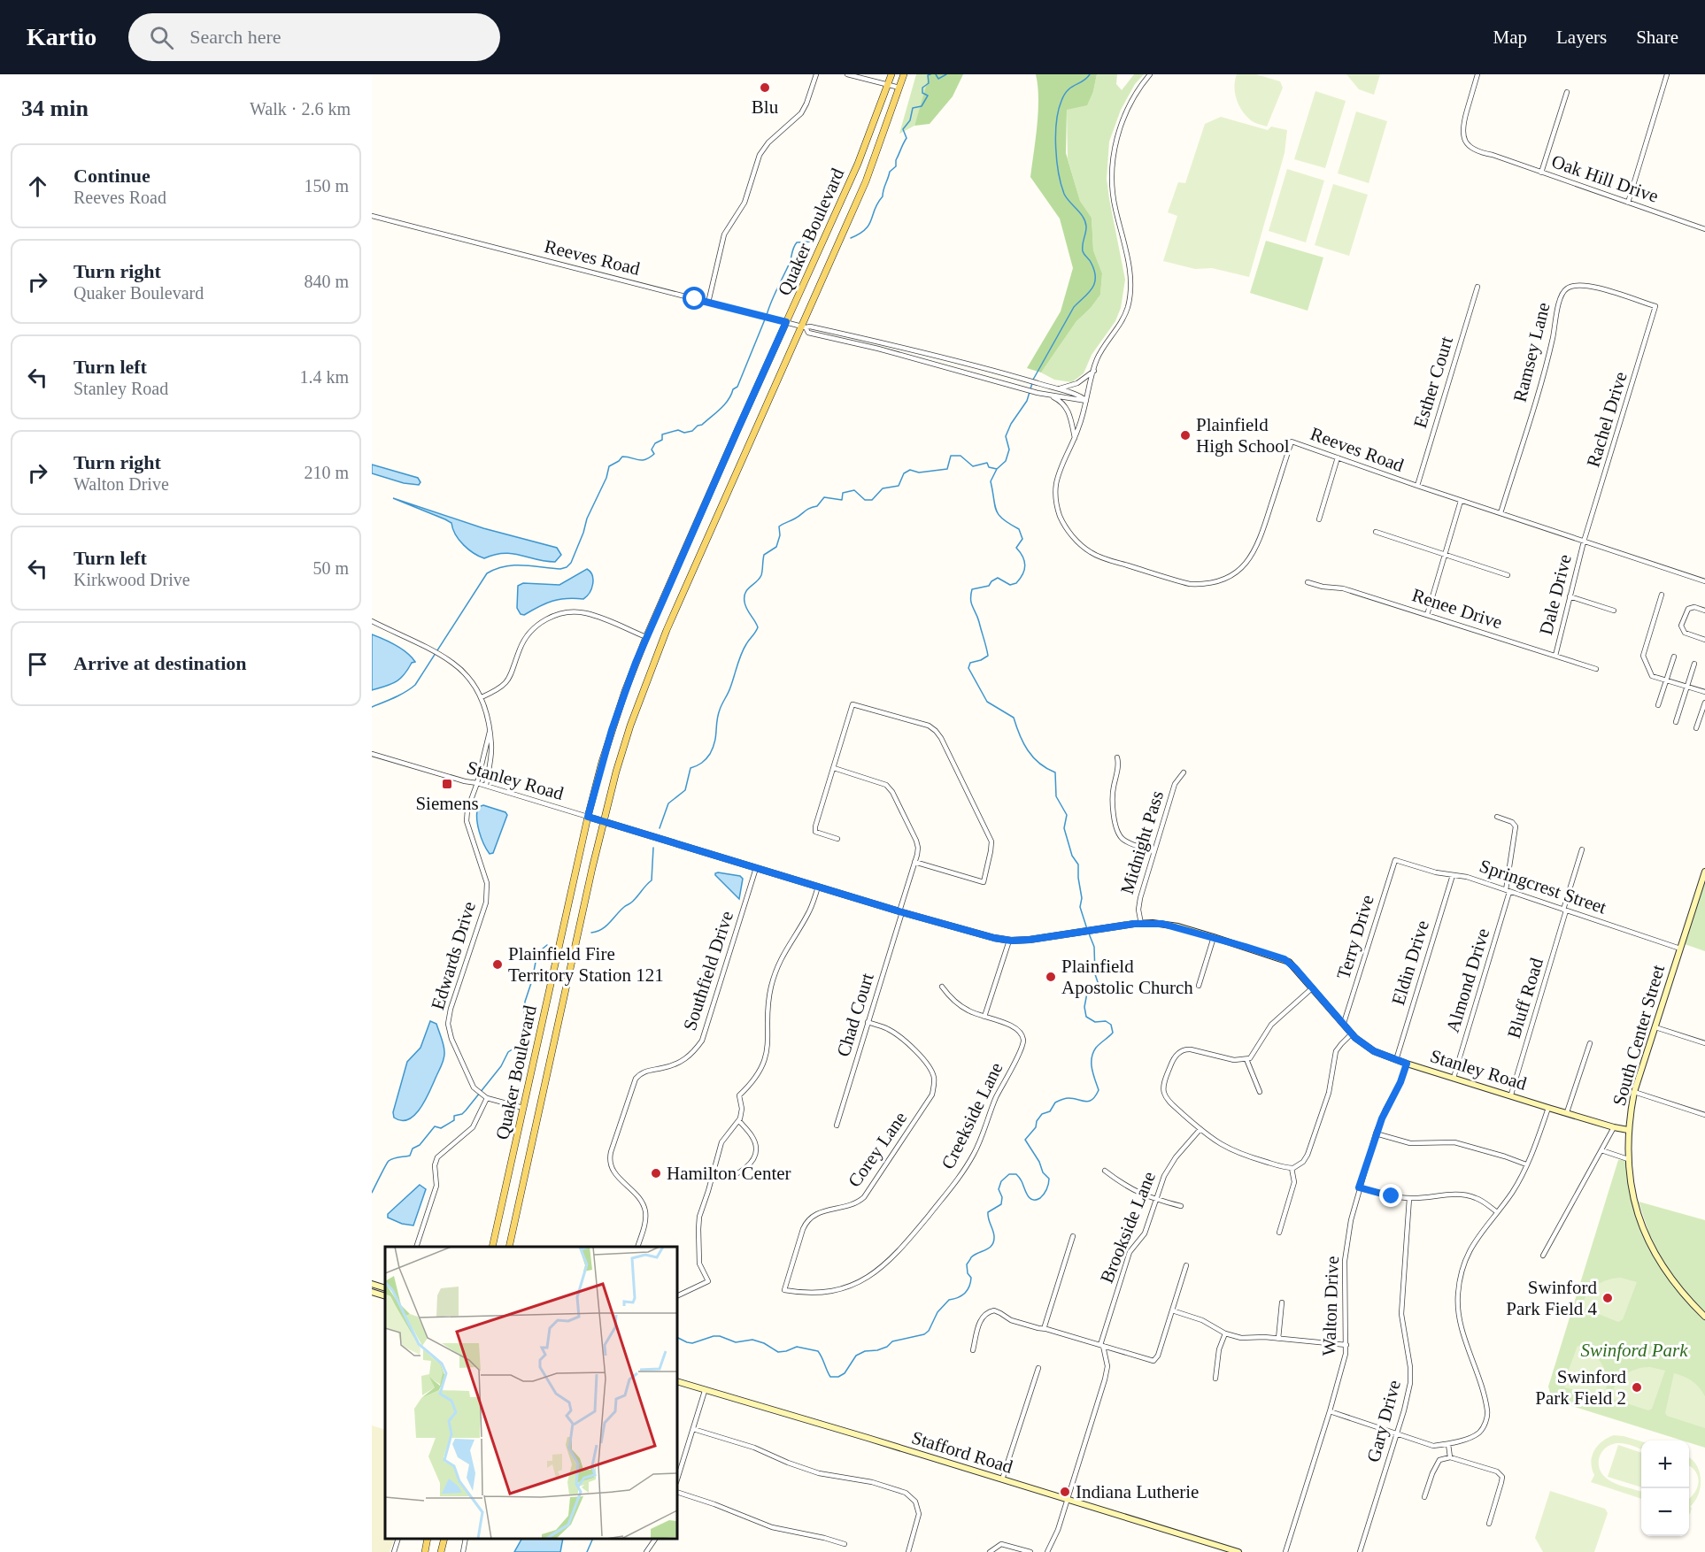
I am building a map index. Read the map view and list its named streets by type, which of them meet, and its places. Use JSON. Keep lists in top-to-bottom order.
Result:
{
  "streets": {
    "main road": ["Quaker Boulevard"],
    "street": [
      "Oak Hill Drive",
      "Reeves Road",
      "Ramsey Lane",
      "Esther Court",
      "Rachel Drive",
      "Dale Drive",
      "Renee Drive",
      "Stanley Road",
      "Midnight Pass",
      "Springcrest Street",
      "Terry Drive",
      "Edwards Drive",
      "Eldin Drive",
      "Southfield Drive",
      "Almond Drive",
      "Bluff Road",
      "Chad Court",
      "South Center Street",
      "Creekside Lane",
      "Corey Lane",
      "Brookside Lane",
      "Walton Drive",
      "Gary Drive",
      "Stafford Road"
    ]
  },
  "crossings": [
    ["Quaker Boulevard", "Reeves Road"],
    ["Quaker Boulevard", "Stanley Road"],
    ["Quaker Boulevard", "Edwards Drive"],
    ["Reeves Road", "Ramsey Lane"],
    ["Reeves Road", "Esther Court"],
    ["Reeves Road", "Rachel Drive"],
    ["Reeves Road", "Dale Drive"],
    ["Ramsey Lane", "Rachel Drive"],
    ["Rachel Drive", "Dale Drive"],
    ["Dale Drive", "Renee Drive"],
    ["Stanley Road", "Midnight Pass"],
    ["Stanley Road", "Terry Drive"],
    ["Stanley Road", "Edwards Drive"],
    ["Stanley Road", "Eldin Drive"],
    ["Stanley Road", "Southfield Drive"],
    ["Stanley Road", "Almond Drive"],
    ["Stanley Road", "Bluff Road"],
    ["Stanley Road", "Chad Court"],
    ["Stanley Road", "South Center Street"],
    ["Stanley Road", "Walton Drive"],
    ["Springcrest Street", "Terry Drive"],
    ["Springcrest Street", "Eldin Drive"],
    ["Springcrest Street", "Almond Drive"],
    ["Springcrest Street", "Bluff Road"],
    ["Springcrest Street", "South Center Street"],
    ["Chad Court", "Corey Lane"],
    ["Creekside Lane", "Corey Lane"],
    ["Brookside Lane", "Stafford Road"]
  ],
  "parks": ["Swinford Park"],
  "places": {
    "other": [
      "Blu",
      "Plainfield High School",
      "Plainfield Fire Territory Station 121",
      "Plainfield Apostolic Church",
      "Hamilton Center",
      "Swinford Park Field 4",
      "Swinford Park Field 2",
      "Indiana Lutherie"
    ],
    "transit": ["Siemens"]
  },
  "page": {
    "header": "Kartio",
    "search": "Search here",
    "nav": ["Map", "Layers", "Share"],
    "heading": ["34 min", "Walk · 2.6 km"],
    "list": [
      ["Continue", "Reeves Road", "150 m"],
      ["Turn right", "Quaker Boulevard", "840 m"],
      ["Turn left", "Stanley Road", "1.4 km"],
      ["Turn right", "Walton Drive", "210 m"],
      ["Turn left", "Kirkwood Drive", "50 m"],
      "Arrive at destination"
    ],
    "map_buttons": ["+", "−"]
  }
}
